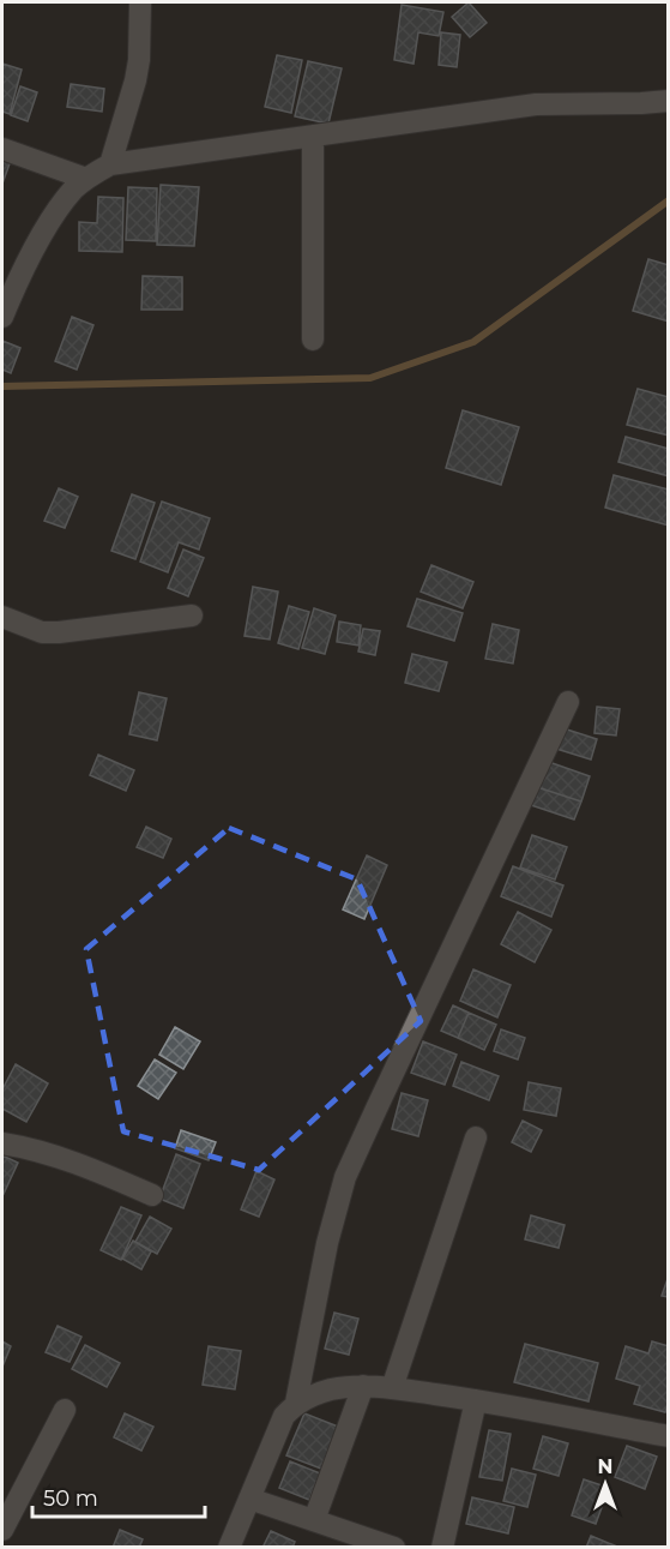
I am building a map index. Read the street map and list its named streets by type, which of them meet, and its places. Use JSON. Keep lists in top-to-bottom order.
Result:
{
  "scale_bar": "50 m",
  "north": "top"
}
